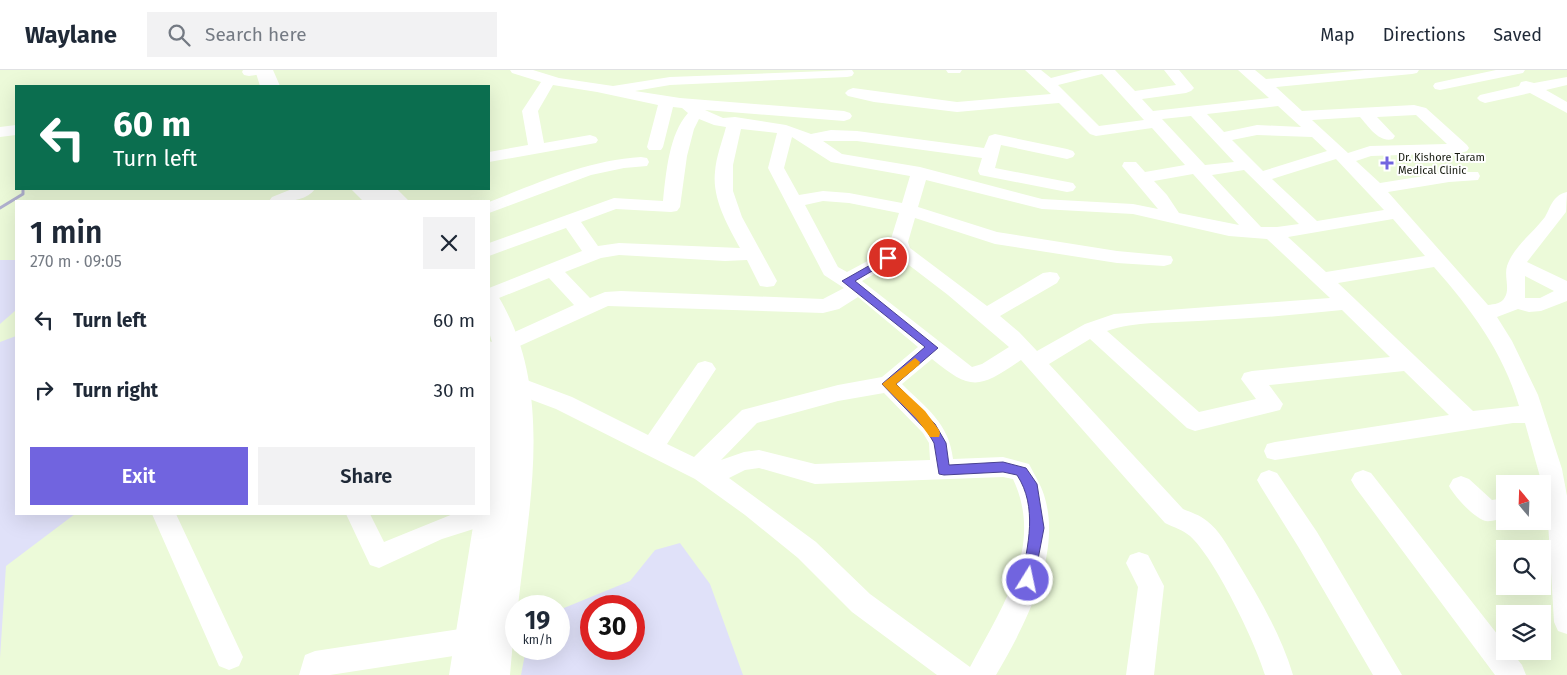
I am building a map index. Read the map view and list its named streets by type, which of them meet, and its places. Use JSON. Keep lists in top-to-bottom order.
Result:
{
  "places": {
    "health": ["Dr. Kishore Taram Medical Clinic"]
  },
  "north": "top",
  "page": {
    "header": "Waylane",
    "search": "Search here",
    "nav": ["Map", "Directions", "Saved"],
    "turn": ["60 m", "Turn left"],
    "heading": ["1 min", "270 m · 09:05"],
    "list": [
      {
        "name": "Turn left",
        "value": "60 m"
      },
      {
        "name": "Turn right",
        "value": "30 m"
      }
    ],
    "buttons": ["Exit", "Share"],
    "speed": "19 km/h",
    "limit": "30"
  }
}
